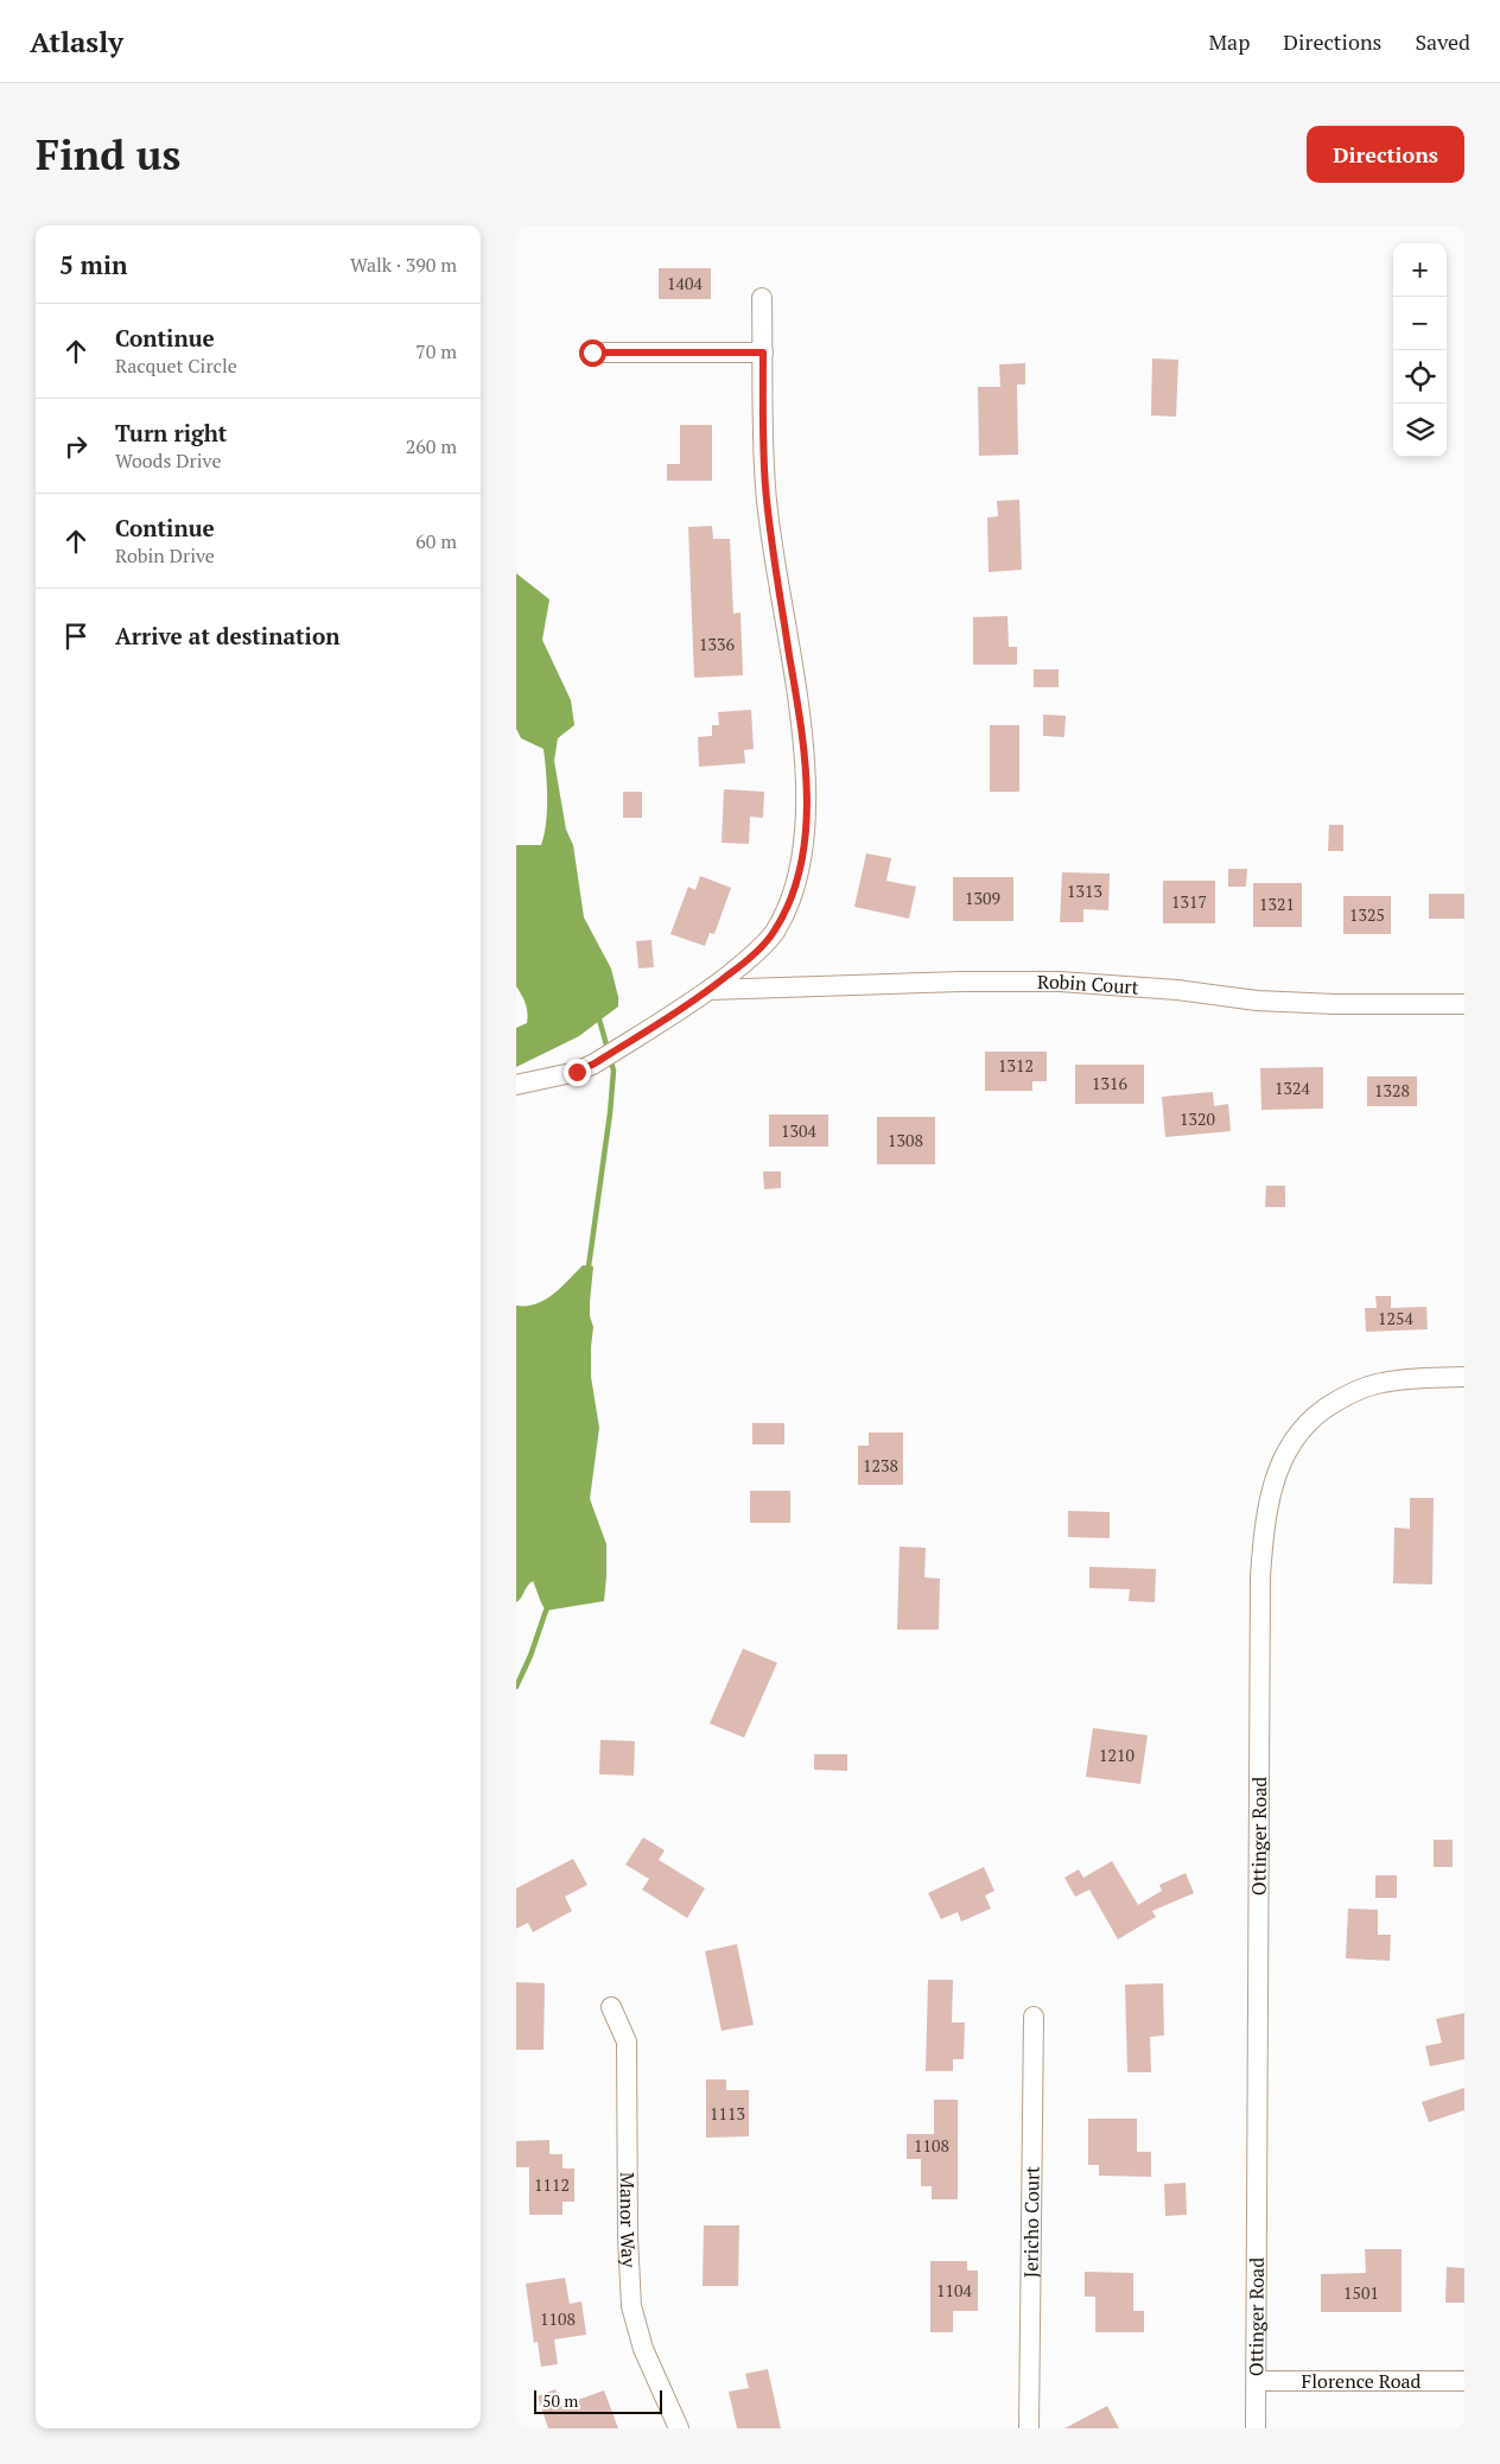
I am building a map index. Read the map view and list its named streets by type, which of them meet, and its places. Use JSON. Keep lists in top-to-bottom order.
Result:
{
  "streets": {
    "street": [
      "Robin Court",
      "Ottinger Road",
      "Manor Way",
      "Jericho Court",
      "Florence Road"
    ]
  },
  "crossings": [
    ["Ottinger Road", "Florence Road"]
  ],
  "house_numbers": [
    "1404",
    "1336",
    "1313",
    "1309",
    "1317",
    "1321",
    "1325",
    "1312",
    "1316",
    "1324",
    "1328",
    "1320",
    "1304",
    "1308",
    "1254",
    "1238",
    "1210",
    "1113",
    "1108",
    "1112",
    "1104",
    "1501",
    "1108"
  ],
  "scale_bar": "50 m",
  "page": {
    "header": "Atlasly",
    "nav": ["Map", "Directions", "Saved"],
    "buttons": "Directions",
    "title": "Find us",
    "heading": ["5 min", "Walk · 390 m"],
    "map_buttons": ["+", "−"],
    "list": [
      ["Continue", "Racquet Circle", "70 m"],
      ["Turn right", "Woods Drive", "260 m"],
      ["Continue", "Robin Drive", "60 m"],
      "Arrive at destination"
    ],
    "scale": "50 m"
  }
}
